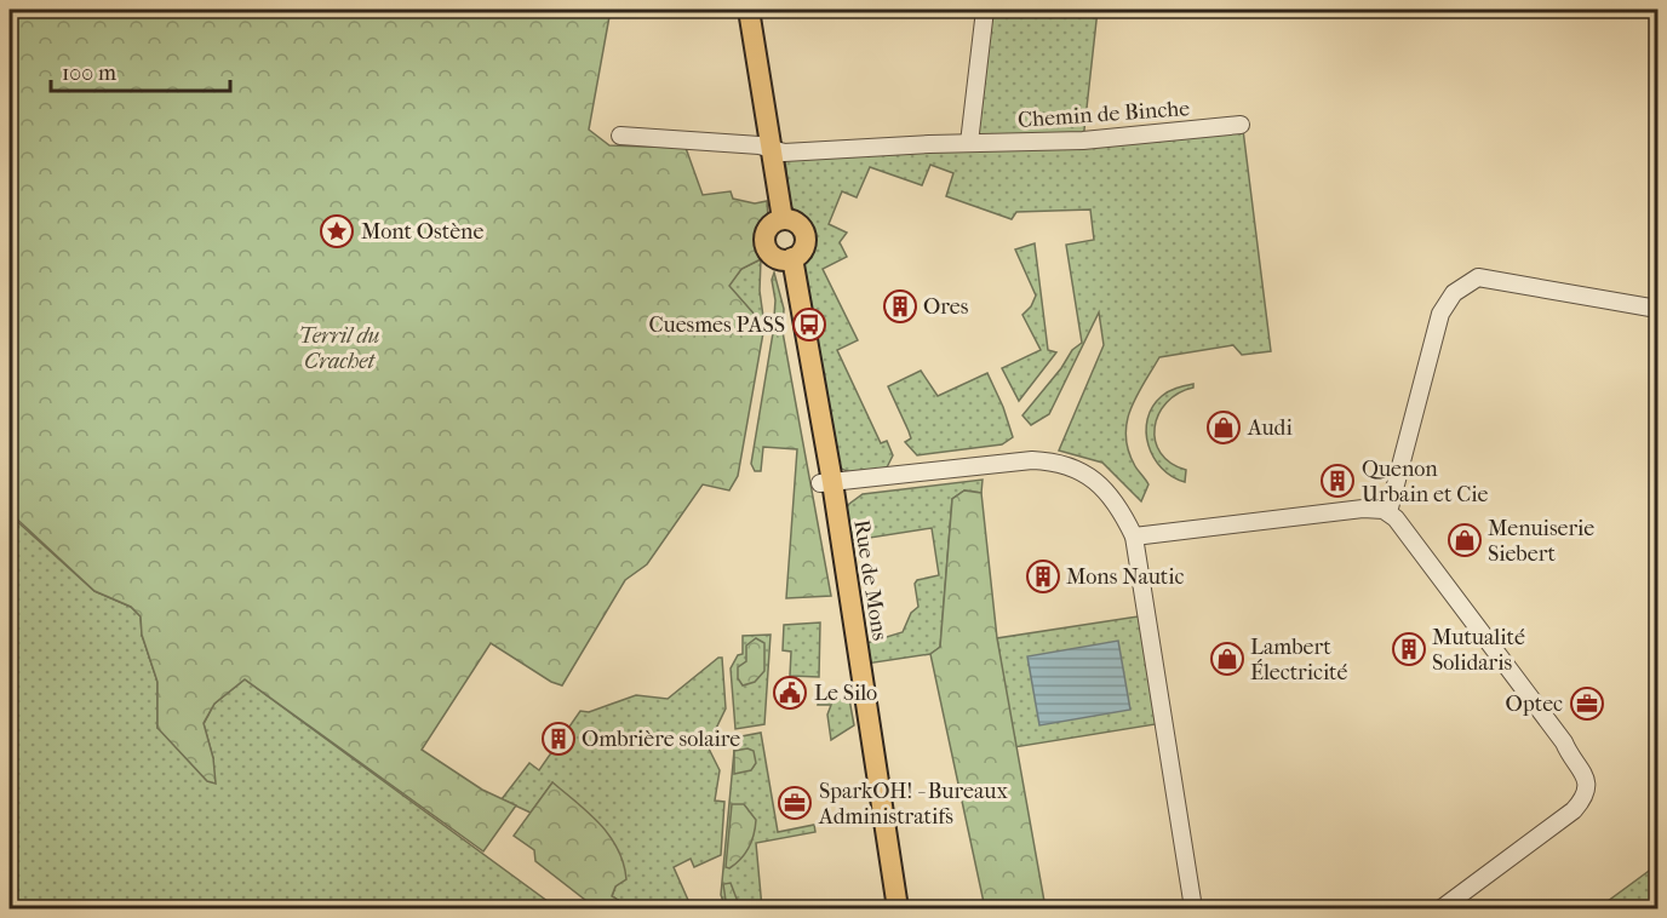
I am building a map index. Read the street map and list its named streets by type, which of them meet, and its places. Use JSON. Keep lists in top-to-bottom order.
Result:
{
  "streets": {
    "main road": ["Rue de Mons"],
    "street": ["Chemin de Binche"]
  },
  "parks": ["Terril du Crachet"],
  "places": {
    "place": ["Mont Ostène"],
    "building": [
      "Ores",
      "Quenon Urbain et Cie",
      "Mons Nautic",
      "Mutualité Solidaris",
      "Ombrière solaire"
    ],
    "bus stop": ["Cuesmes PASS"],
    "shop": ["Audi", "Menuiserie Siebert", "Lambert Électricité"],
    "public building": ["Le Silo"],
    "office": ["Optec", "SparkOH! - Bureaux Administratifs"]
  },
  "scale_bar": "100 m"
}
